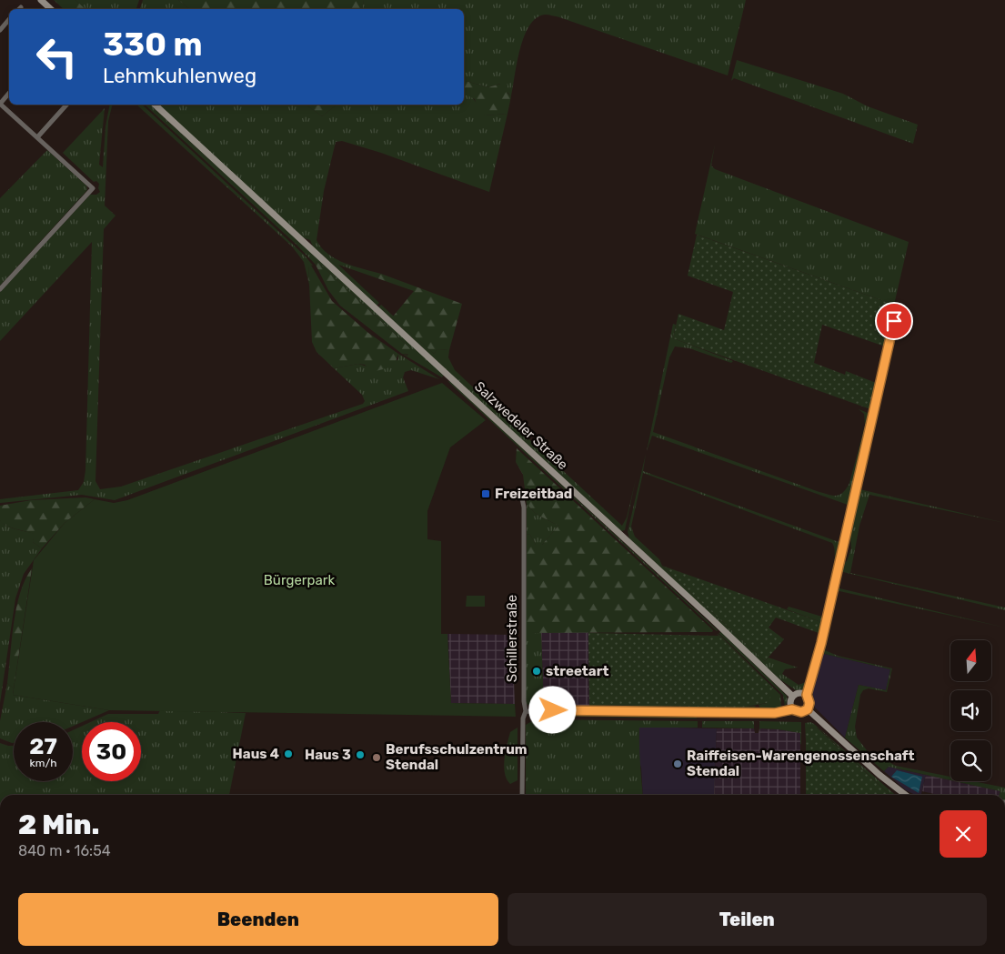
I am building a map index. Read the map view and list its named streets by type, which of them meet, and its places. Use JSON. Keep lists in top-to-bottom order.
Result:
{
  "streets": {
    "main road": ["Salzwedeler Straße"],
    "street": ["Schillerstraße"]
  },
  "parks": ["Bürgerpark"],
  "places": {
    "transit": ["Freizeitbad"],
    "other": [
      "streetart",
      "Haus 4",
      "Haus 3",
      "Berufsschulzentrum Stendal",
      "Raiffeisen-Warengenossenschaft Stendal"
    ]
  },
  "north": "top",
  "page": {
    "turn": ["330 m", "Lehmkuhlenweg"],
    "speed": "27 km/h",
    "limit": "30",
    "heading": ["2 Min.", "840 m · 16:54"],
    "buttons": ["Beenden", "Teilen"]
  }
}
